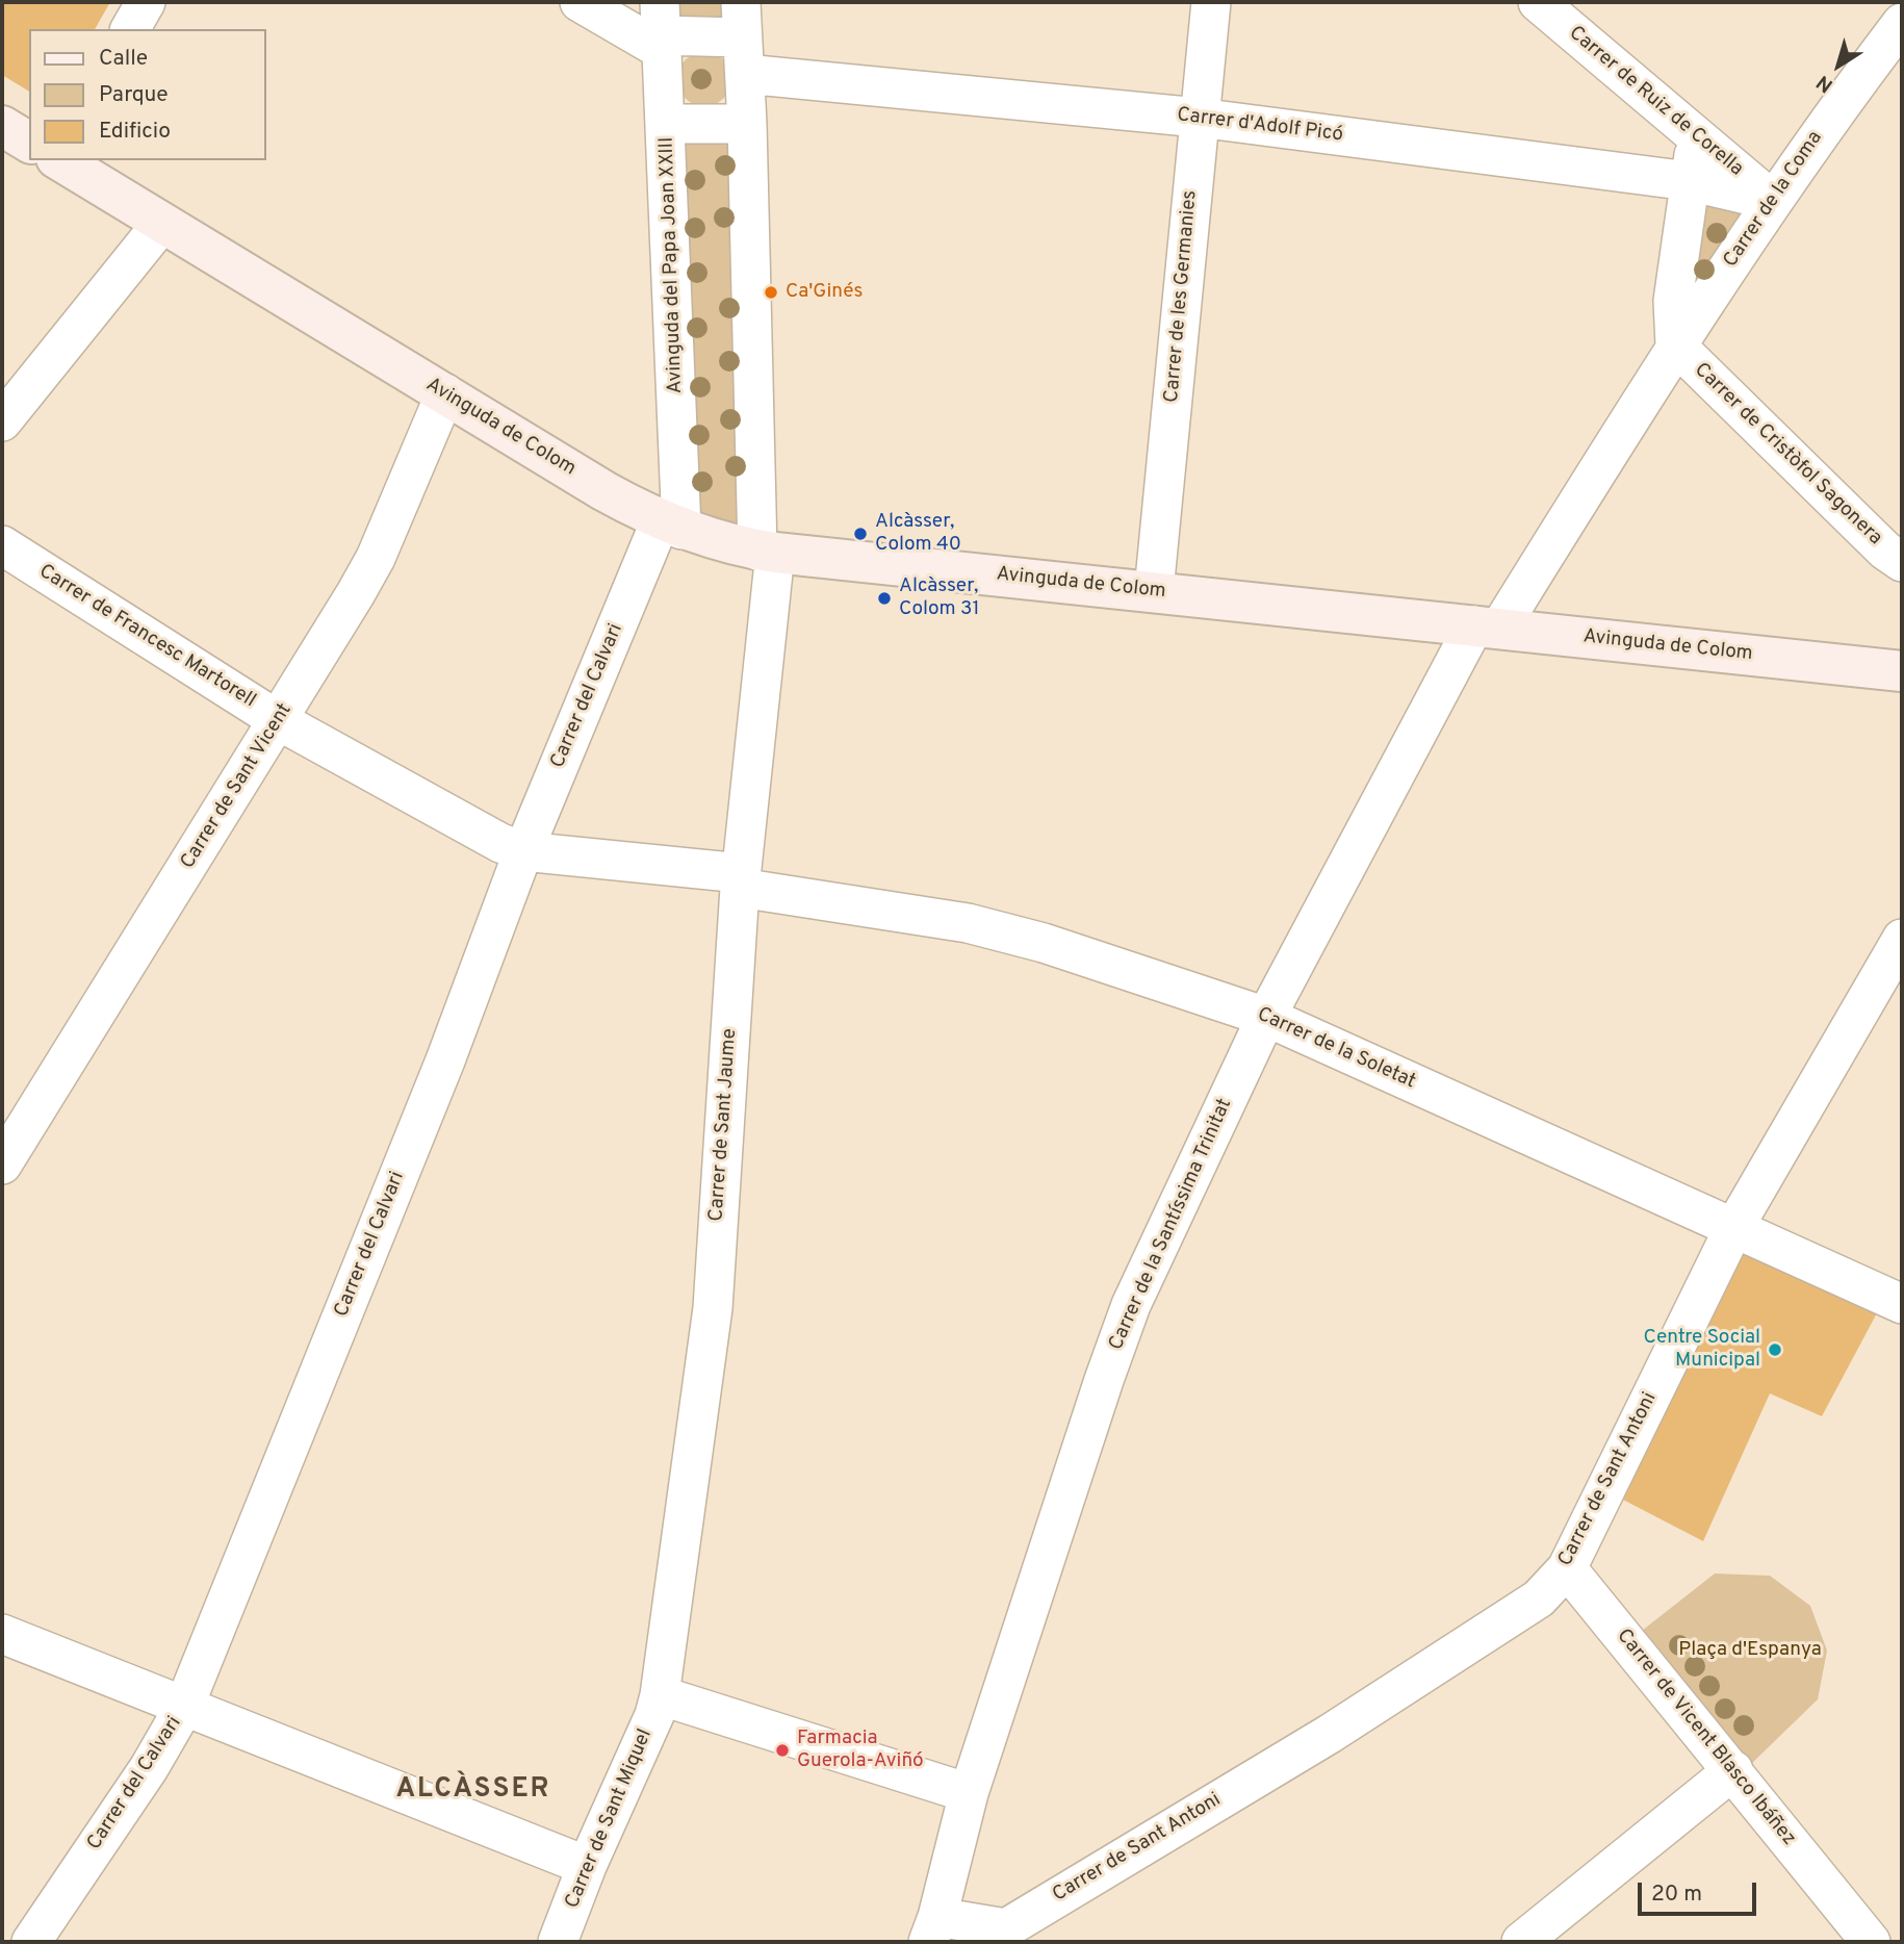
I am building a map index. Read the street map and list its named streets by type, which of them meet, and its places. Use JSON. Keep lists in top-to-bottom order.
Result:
{
  "streets": {
    "street": [
      "Carrer de Ruiz de Corella",
      "Carrer d'Adolf Picó",
      "Carrer de la Coma",
      "Avinguda del Papa Joan XXIII",
      "Carrer de les Germanies",
      "Avinguda de Colom",
      "Carrer de Cristòfol Sagonera",
      "Carrer de Francesc Martorell",
      "Carrer del Calvari",
      "Carrer de Sant Vicent",
      "Carrer de la Soletat",
      "Carrer de Sant Jaume",
      "Carrer de la Santíssima Trinitat",
      "Carrer de Sant Antoni",
      "Carrer de Vicent Blasco Ibáñez",
      "Carrer de Sant Miquel"
    ]
  },
  "crossings": [
    ["Carrer de Ruiz de Corella", "Carrer d'Adolf Picó"],
    ["Carrer de Ruiz de Corella", "Carrer de la Coma"],
    ["Carrer d'Adolf Picó", "Carrer de la Coma"],
    ["Carrer d'Adolf Picó", "Avinguda del Papa Joan XXIII"],
    ["Carrer d'Adolf Picó", "Carrer de les Germanies"],
    ["Carrer de la Coma", "Avinguda de Colom"],
    ["Carrer de la Coma", "Carrer de Cristòfol Sagonera"],
    ["Carrer de la Coma", "Carrer de la Santíssima Trinitat"],
    ["Avinguda del Papa Joan XXIII", "Avinguda de Colom"],
    ["Avinguda del Papa Joan XXIII", "Carrer del Calvari"],
    ["Carrer de les Germanies", "Avinguda de Colom"],
    ["Avinguda de Colom", "Carrer del Calvari"],
    ["Avinguda de Colom", "Carrer de Sant Vicent"],
    ["Avinguda de Colom", "Carrer de Sant Jaume"],
    ["Avinguda de Colom", "Carrer de la Santíssima Trinitat"],
    ["Carrer de Francesc Martorell", "Carrer del Calvari"],
    ["Carrer de Francesc Martorell", "Carrer de Sant Vicent"],
    ["Carrer de Francesc Martorell", "Carrer de la Soletat"],
    ["Carrer de Francesc Martorell", "Carrer de Sant Jaume"],
    ["Carrer de la Soletat", "Carrer de Sant Jaume"],
    ["Carrer de la Soletat", "Carrer de la Santíssima Trinitat"],
    ["Carrer de la Soletat", "Carrer de Sant Antoni"],
    ["Carrer de Sant Jaume", "Carrer de Sant Miquel"],
    ["Carrer de la Santíssima Trinitat", "Carrer de Sant Antoni"],
    ["Carrer de Sant Antoni", "Carrer de Vicent Blasco Ibáñez"]
  ],
  "districts": ["ALCÀSSER"],
  "parks": ["Plaça d'Espanya"],
  "places": [
    "Ca'Ginés",
    "Alcàsser, Colom 40",
    "Alcàsser, Colom 31",
    "Centre Social Municipal",
    "Farmacia Guerola-Aviñó"
  ],
  "legend": ["Calle", "Parque", "Edificio"],
  "scale_bar": "20 m",
  "north": "bottom left"
}
